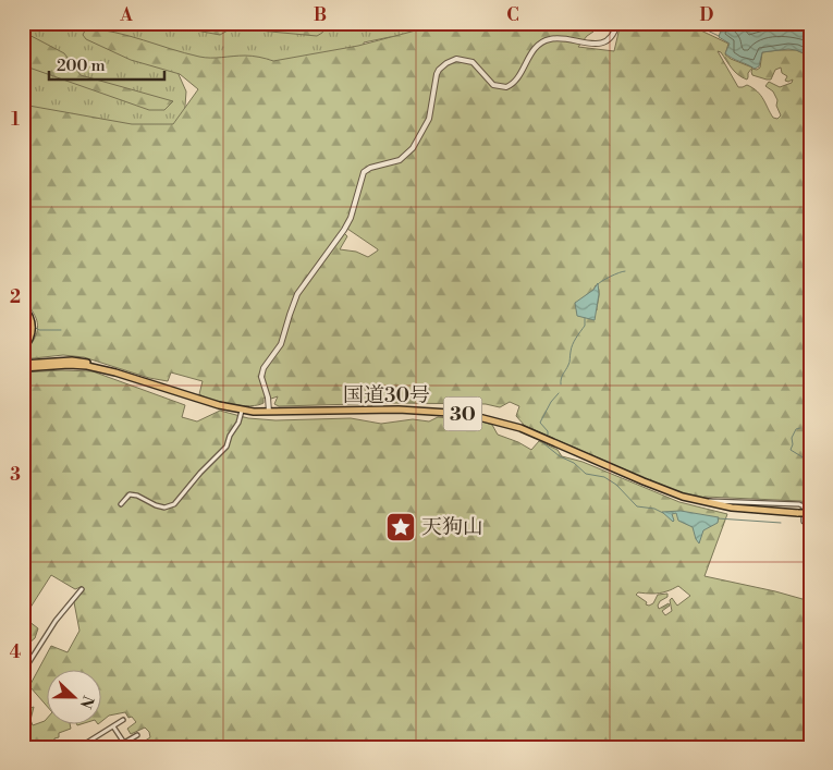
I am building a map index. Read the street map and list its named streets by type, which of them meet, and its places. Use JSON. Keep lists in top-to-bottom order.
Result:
{
  "streets": {
    "highway": ["国道30号", "30"]
  },
  "places": {
    "place": ["天狗山"]
  },
  "scale_bar": "200 m",
  "north": "right",
  "grid": {
    "columns": [
      "A",
      "B",
      "C",
      "D"
    ],
    "rows": [
      "1",
      "2",
      "3",
      "4"
    ]
  }
}
